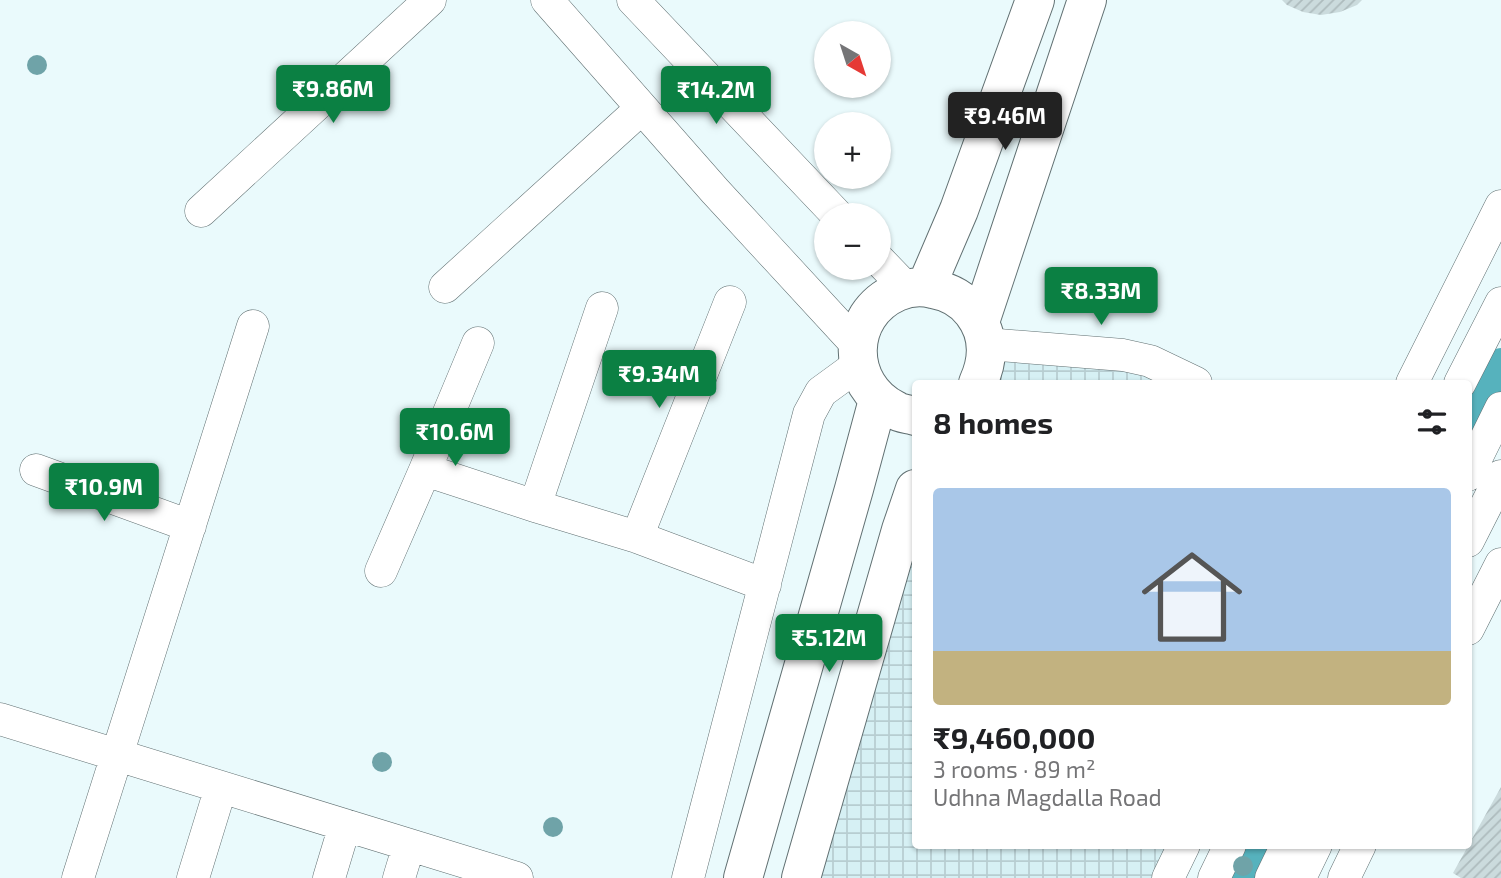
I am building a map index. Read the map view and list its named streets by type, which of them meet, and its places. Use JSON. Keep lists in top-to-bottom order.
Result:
{
  "north": "bottom right",
  "page": {
    "map_buttons": ["+", "−"],
    "price": [
      "₹9.86M",
      "₹14.2M",
      "₹9.46M",
      "₹8.33M",
      "₹9.34M",
      "₹10.6M",
      "₹10.9M",
      "₹5.12M"
    ],
    "heading": "8 homes",
    "list": [
      {
        "name": "₹9,460,000",
        "note": "3 rooms · 89 m² · Udhna Magdalla Road"
      }
    ]
  }
}
